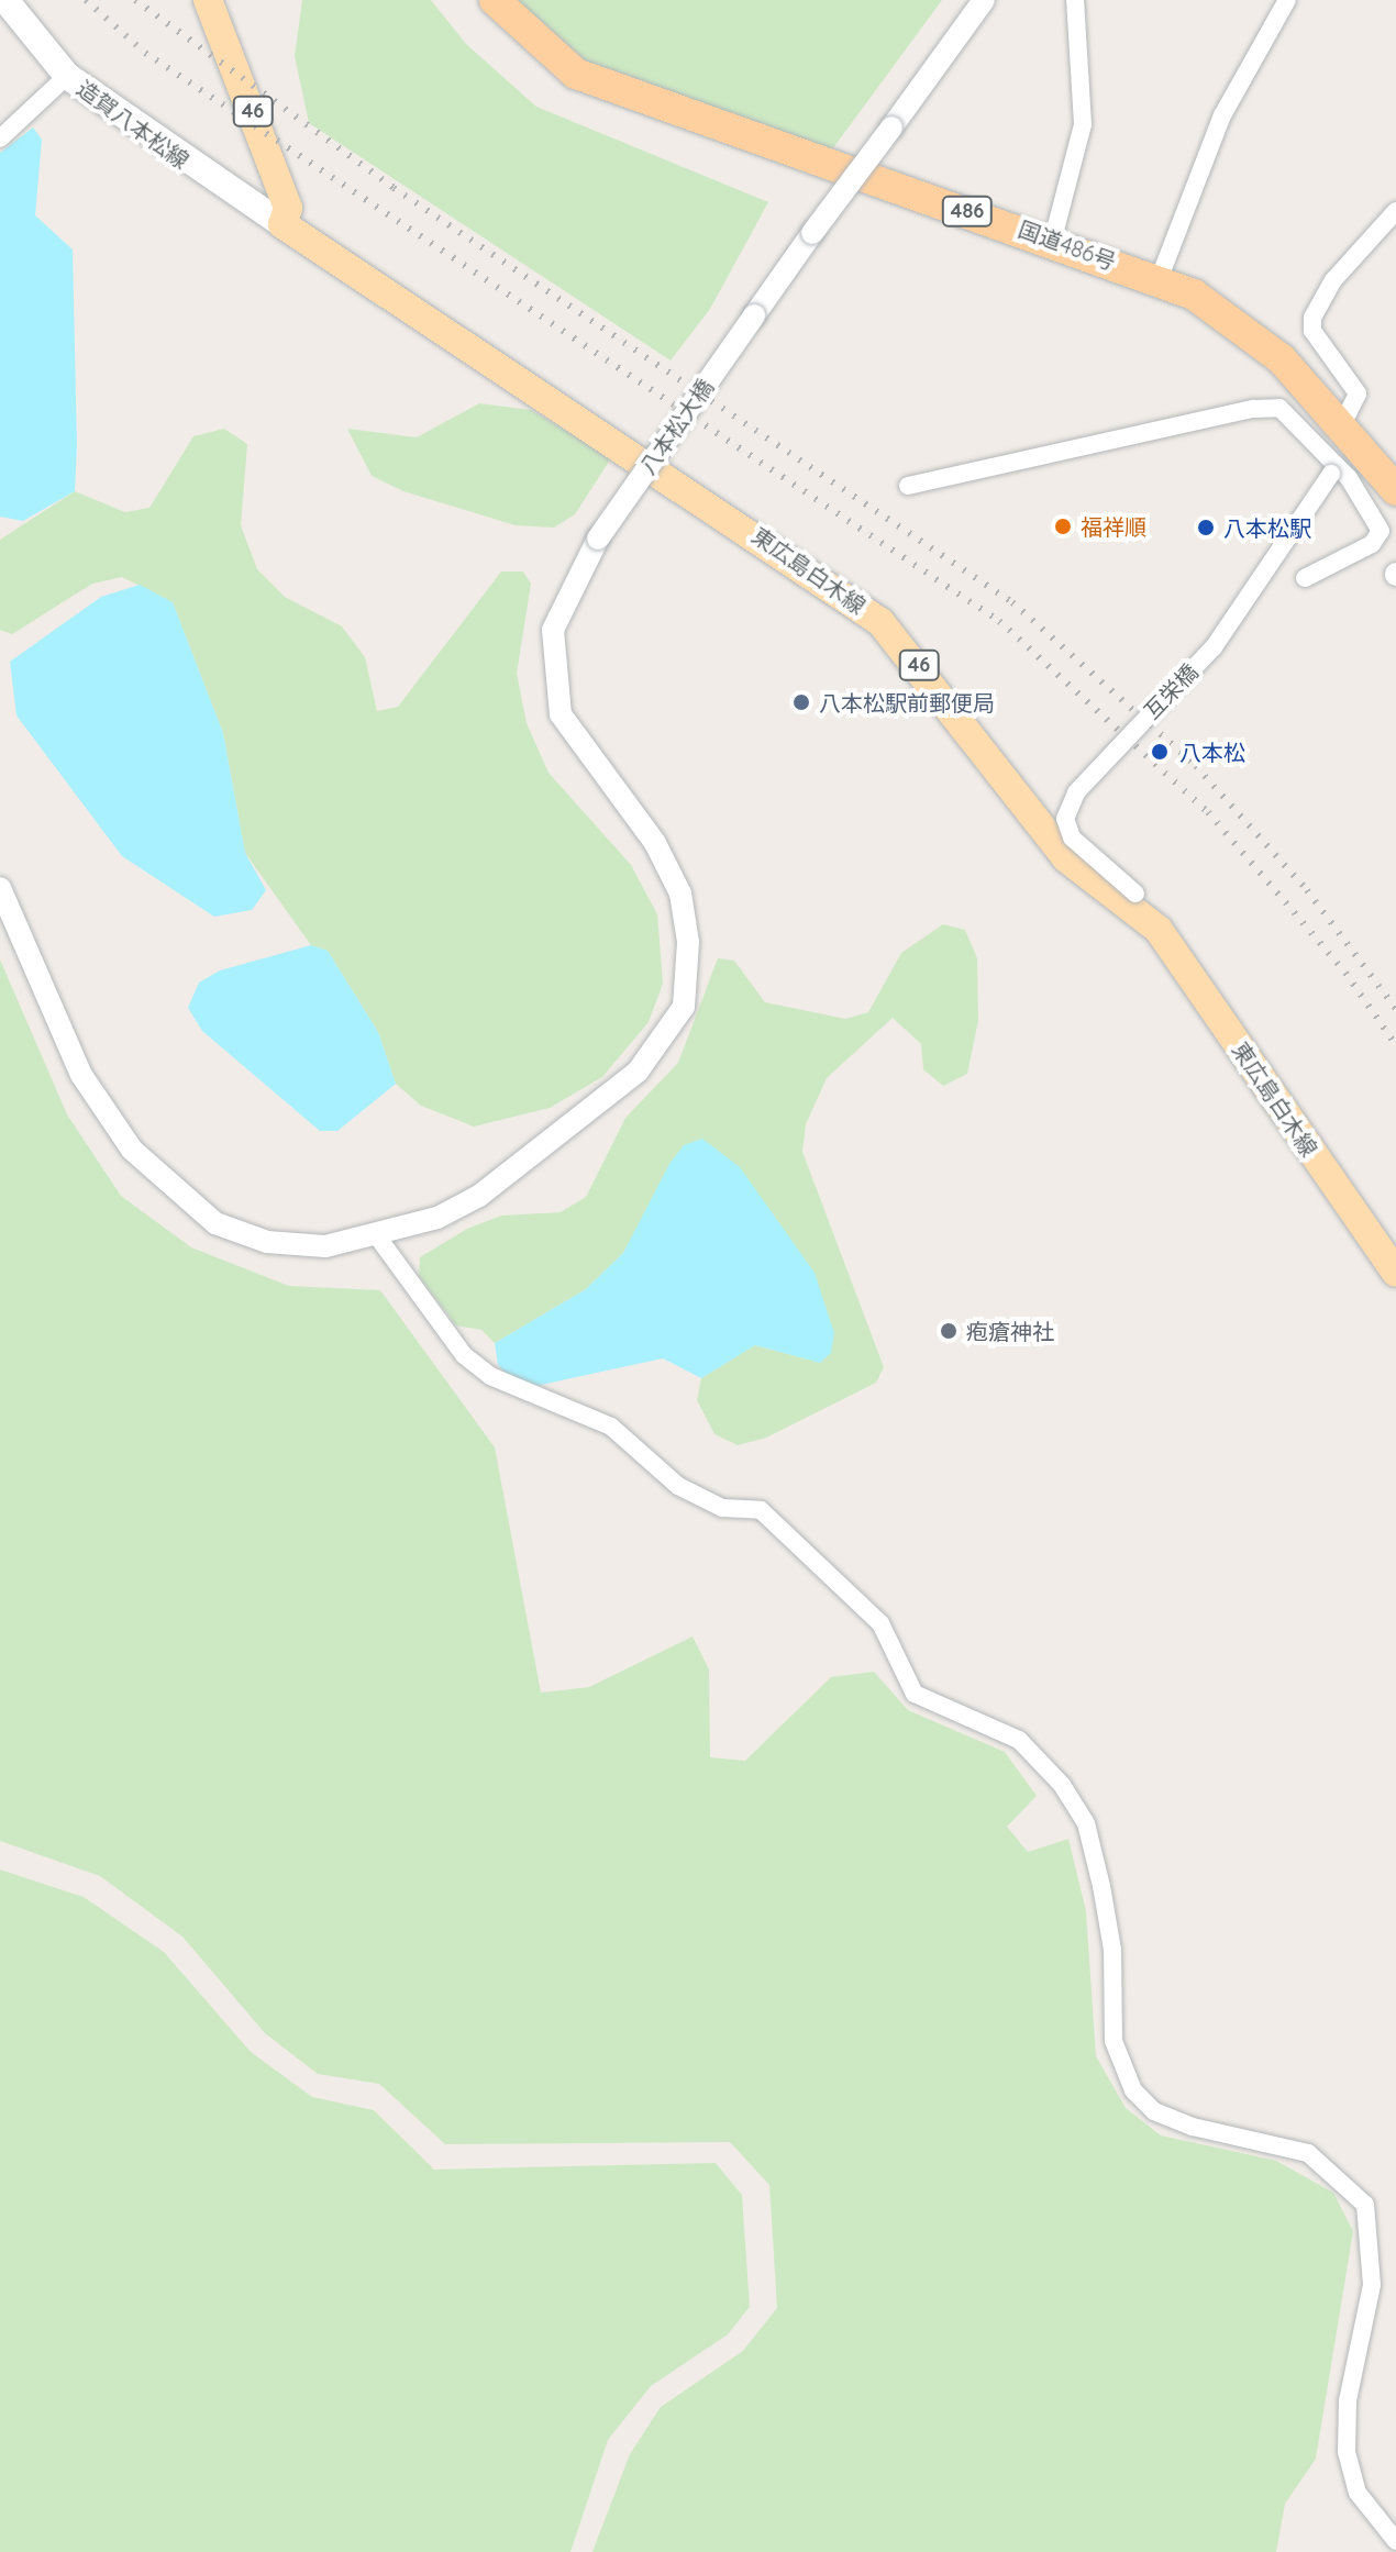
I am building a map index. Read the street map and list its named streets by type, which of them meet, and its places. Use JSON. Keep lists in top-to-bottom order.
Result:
{
  "streets": {
    "highway": ["486", "国道486号"],
    "main road": ["46", "造賀八本松線", "東広島白木線"],
    "street": ["八本松大橋", "互栄橋"]
  },
  "crossings": [
    ["46", "造賀八本松線"],
    ["46", "東広島白木線"],
    ["造賀八本松線", "東広島白木線"],
    ["東広島白木線", "互栄橋"]
  ],
  "places": [
    "福祥順",
    "八本松駅",
    "八本松駅前郵便局",
    "八本松",
    "疱瘡神社"
  ]
}
